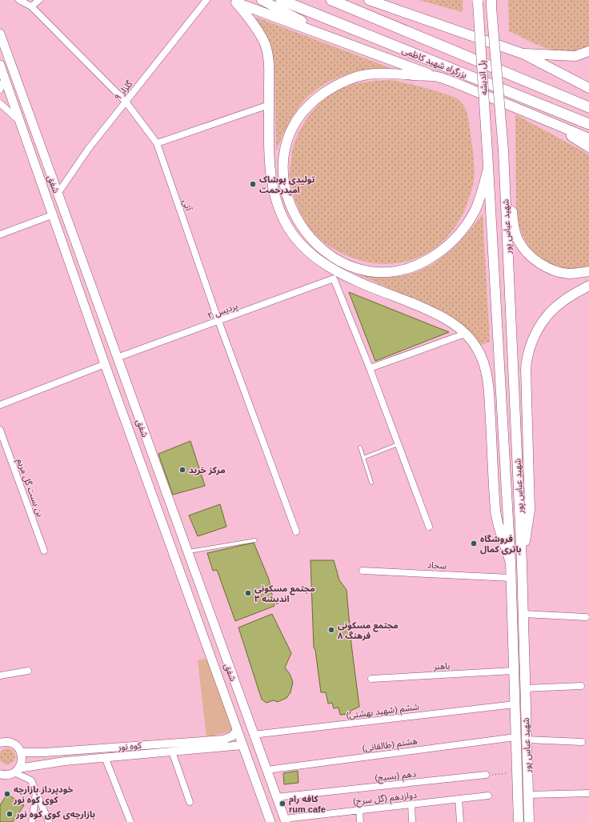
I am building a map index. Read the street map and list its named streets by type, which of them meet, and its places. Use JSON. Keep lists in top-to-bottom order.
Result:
{
  "streets": {
    "highway": ["بزرگراه شهید کاظمی"],
    "main road": ["پل اندیشه", "شفق", "شهید عباس پور"],
    "street": [
      "گلزار ۹",
      "آتی",
      "پردیس ۲",
      "بن بست گل مریم",
      "سجاد",
      "باهنر",
      "ششم (شهید بهشتی)",
      "هشتم (طالقانی)",
      "کوه نور",
      "دهم (بسیج)",
      "دوازدهم (گل سرخ)"
    ]
  },
  "crossings": [
    ["پل اندیشه", "شهید عباس پور"],
    ["گلزار ۹", "شفق"],
    ["گلزار ۹", "آتی"],
    ["شفق", "پردیس ۲"],
    ["شفق", "ششم (شهید بهشتی)"],
    ["شفق", "هشتم (طالقانی)"],
    ["شفق", "کوه نور"],
    ["شفق", "دهم (بسیج)"],
    ["شفق", "دوازدهم (گل سرخ)"],
    ["آتی", "پردیس ۲"],
    ["شهید عباس پور", "سجاد"],
    ["شهید عباس پور", "باهنر"],
    ["شهید عباس پور", "ششم (شهید بهشتی)"],
    ["شهید عباس پور", "هشتم (طالقانی)"]
  ],
  "places": [
    "تولیدی پوشاک امیدرحمت",
    "مرکز خرید",
    "فروشگاه باتری کمال",
    "مجتمع مسکونی اندیشه ۳",
    "مجتمع مسکونی فرهنگ ۸",
    "خودپرداز بازارچه کوی کوه نور",
    "کافه رام rum cafe",
    "بازارچه‌ی کوی کوه نور"
  ]
}
